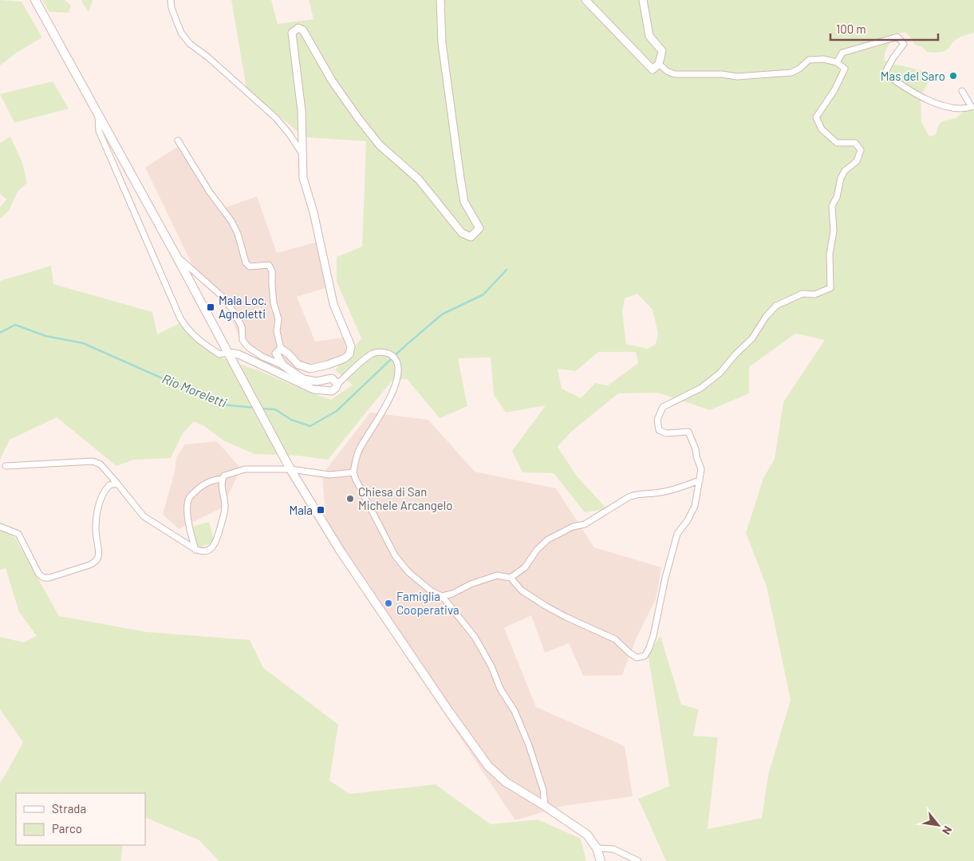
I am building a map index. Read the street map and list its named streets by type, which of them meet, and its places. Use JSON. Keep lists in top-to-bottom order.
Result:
{
  "water": ["Rio Moreletti"],
  "places": {
    "other": ["Mas del Saro", "Chiesa di San Michele Arcangelo", "Famiglia Cooperativa"],
    "transit": ["Mala Loc. Agnoletti", "Mala"]
  },
  "legend": ["Strada", "Parco"],
  "scale_bar": "100 m",
  "north": "bottom right"
}
